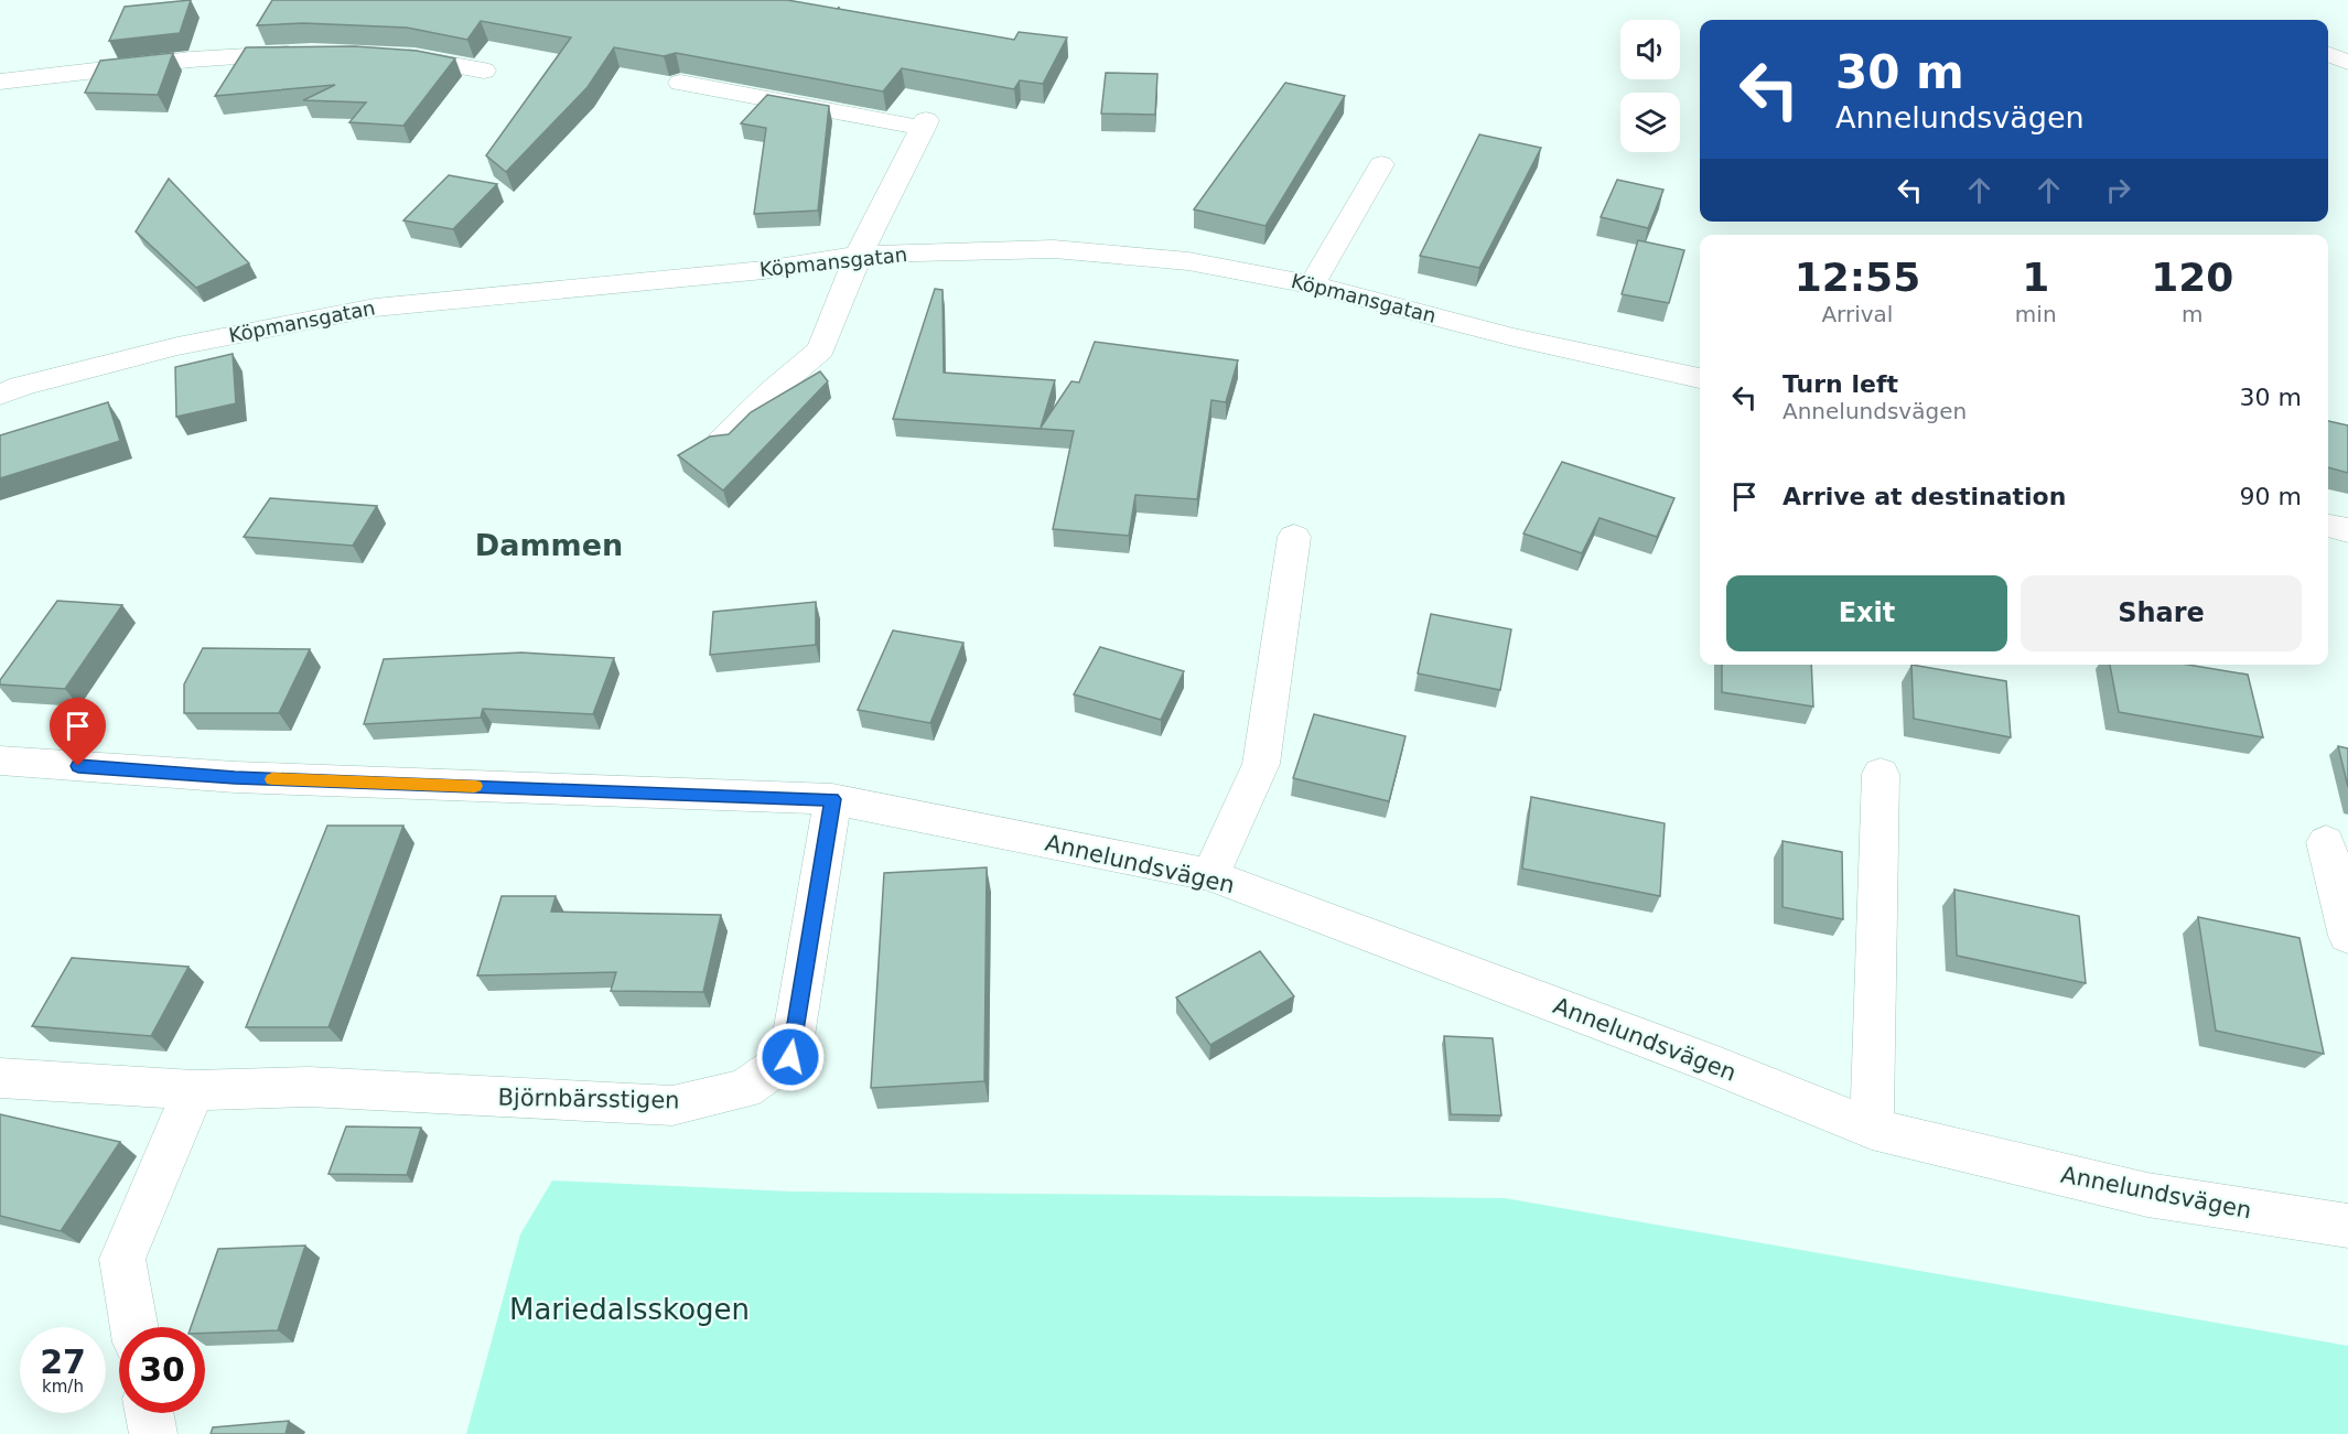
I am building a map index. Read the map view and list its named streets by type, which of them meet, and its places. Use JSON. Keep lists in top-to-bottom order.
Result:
{
  "streets": {
    "street": ["Köpmansgatan", "Annelundsvägen", "Björnbärsstigen"]
  },
  "crossings": [
    ["Annelundsvägen", "Björnbärsstigen"]
  ],
  "districts": ["Dammen"],
  "parks": ["Mariedalsskogen"],
  "page": {
    "turn": ["30 m", "Annelundsvägen"],
    "eta": [
      "12:55",
      "Arrival",
      "1",
      "min",
      "120",
      "m"
    ],
    "list": [
      {
        "name": "Turn left",
        "note": "Annelundsvägen",
        "value": "30 m"
      },
      {
        "name": "Arrive at destination",
        "value": "90 m"
      }
    ],
    "buttons": ["Exit", "Share"],
    "speed": "27 km/h",
    "limit": "30"
  }
}
